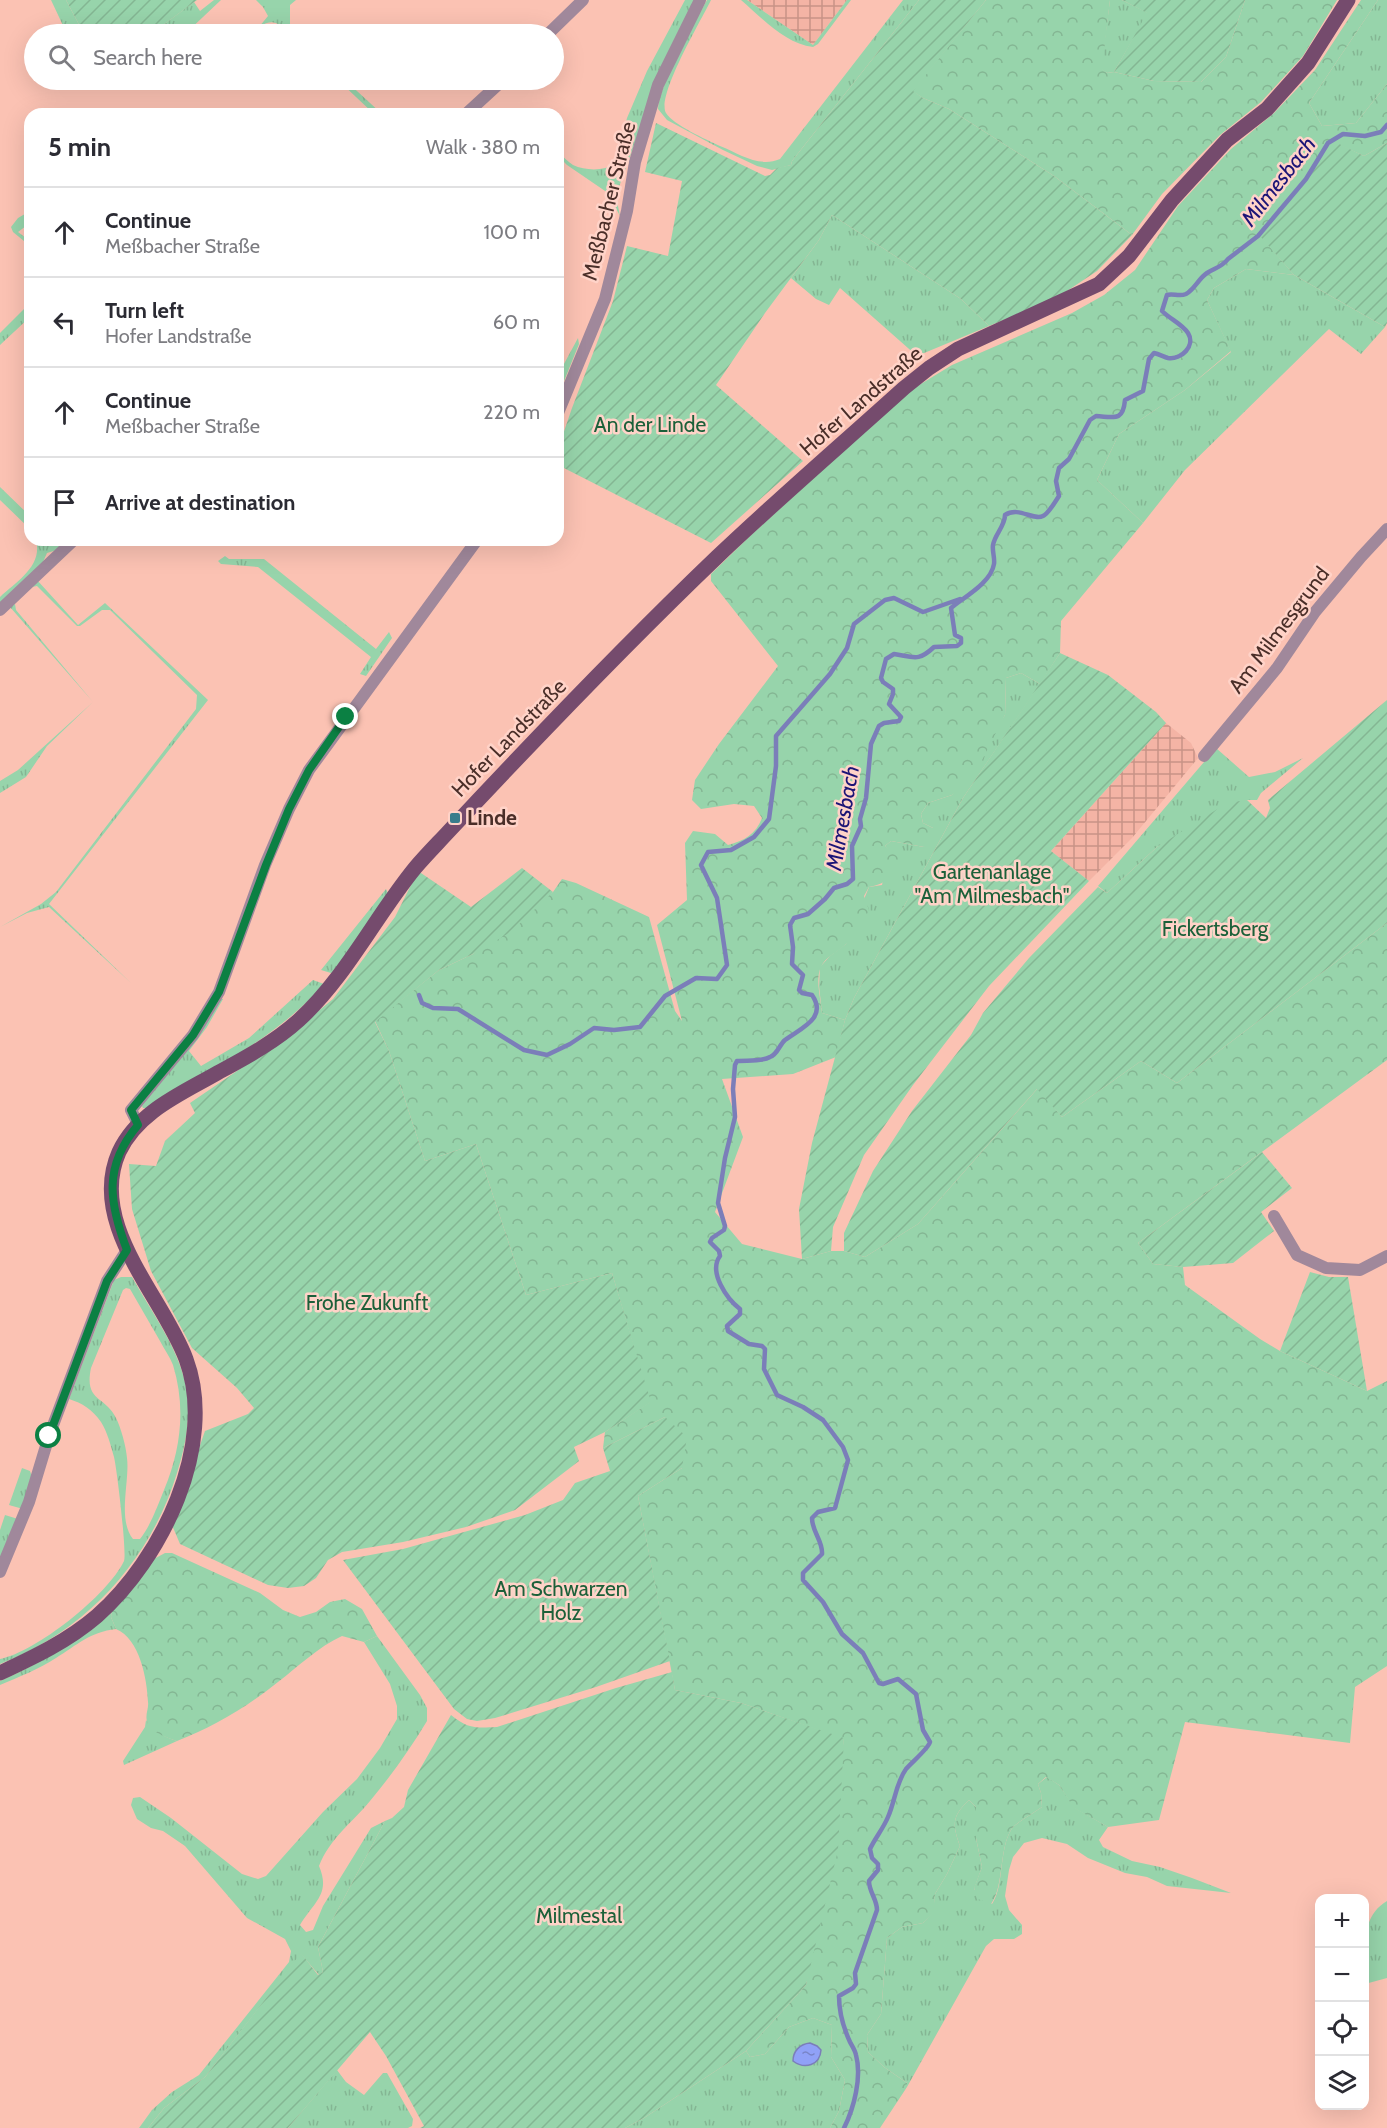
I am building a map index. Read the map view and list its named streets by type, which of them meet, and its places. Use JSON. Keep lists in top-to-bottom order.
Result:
{
  "streets": {
    "main road": ["Hofer Landstraße"],
    "street": ["Meßbacher Straße", "Am Milmesgrund"]
  },
  "water": ["Milmesbach"],
  "parks": [
    "An der Linde",
    "Gartenanlage \"Am Milmesbach\"",
    "Fickertsberg",
    "Frohe Zukunft",
    "Am Schwarzen Holz",
    "Milmestal"
  ],
  "places": {
    "transit": ["Linde"]
  },
  "page": {
    "search": "Search here",
    "heading": ["5 min", "Walk · 380 m"],
    "list": [
      ["Continue", "Meßbacher Straße", "100 m"],
      ["Turn left", "Hofer Landstraße", "60 m"],
      ["Continue", "Meßbacher Straße", "220 m"],
      "Arrive at destination"
    ],
    "map_buttons": ["+", "−"]
  }
}
